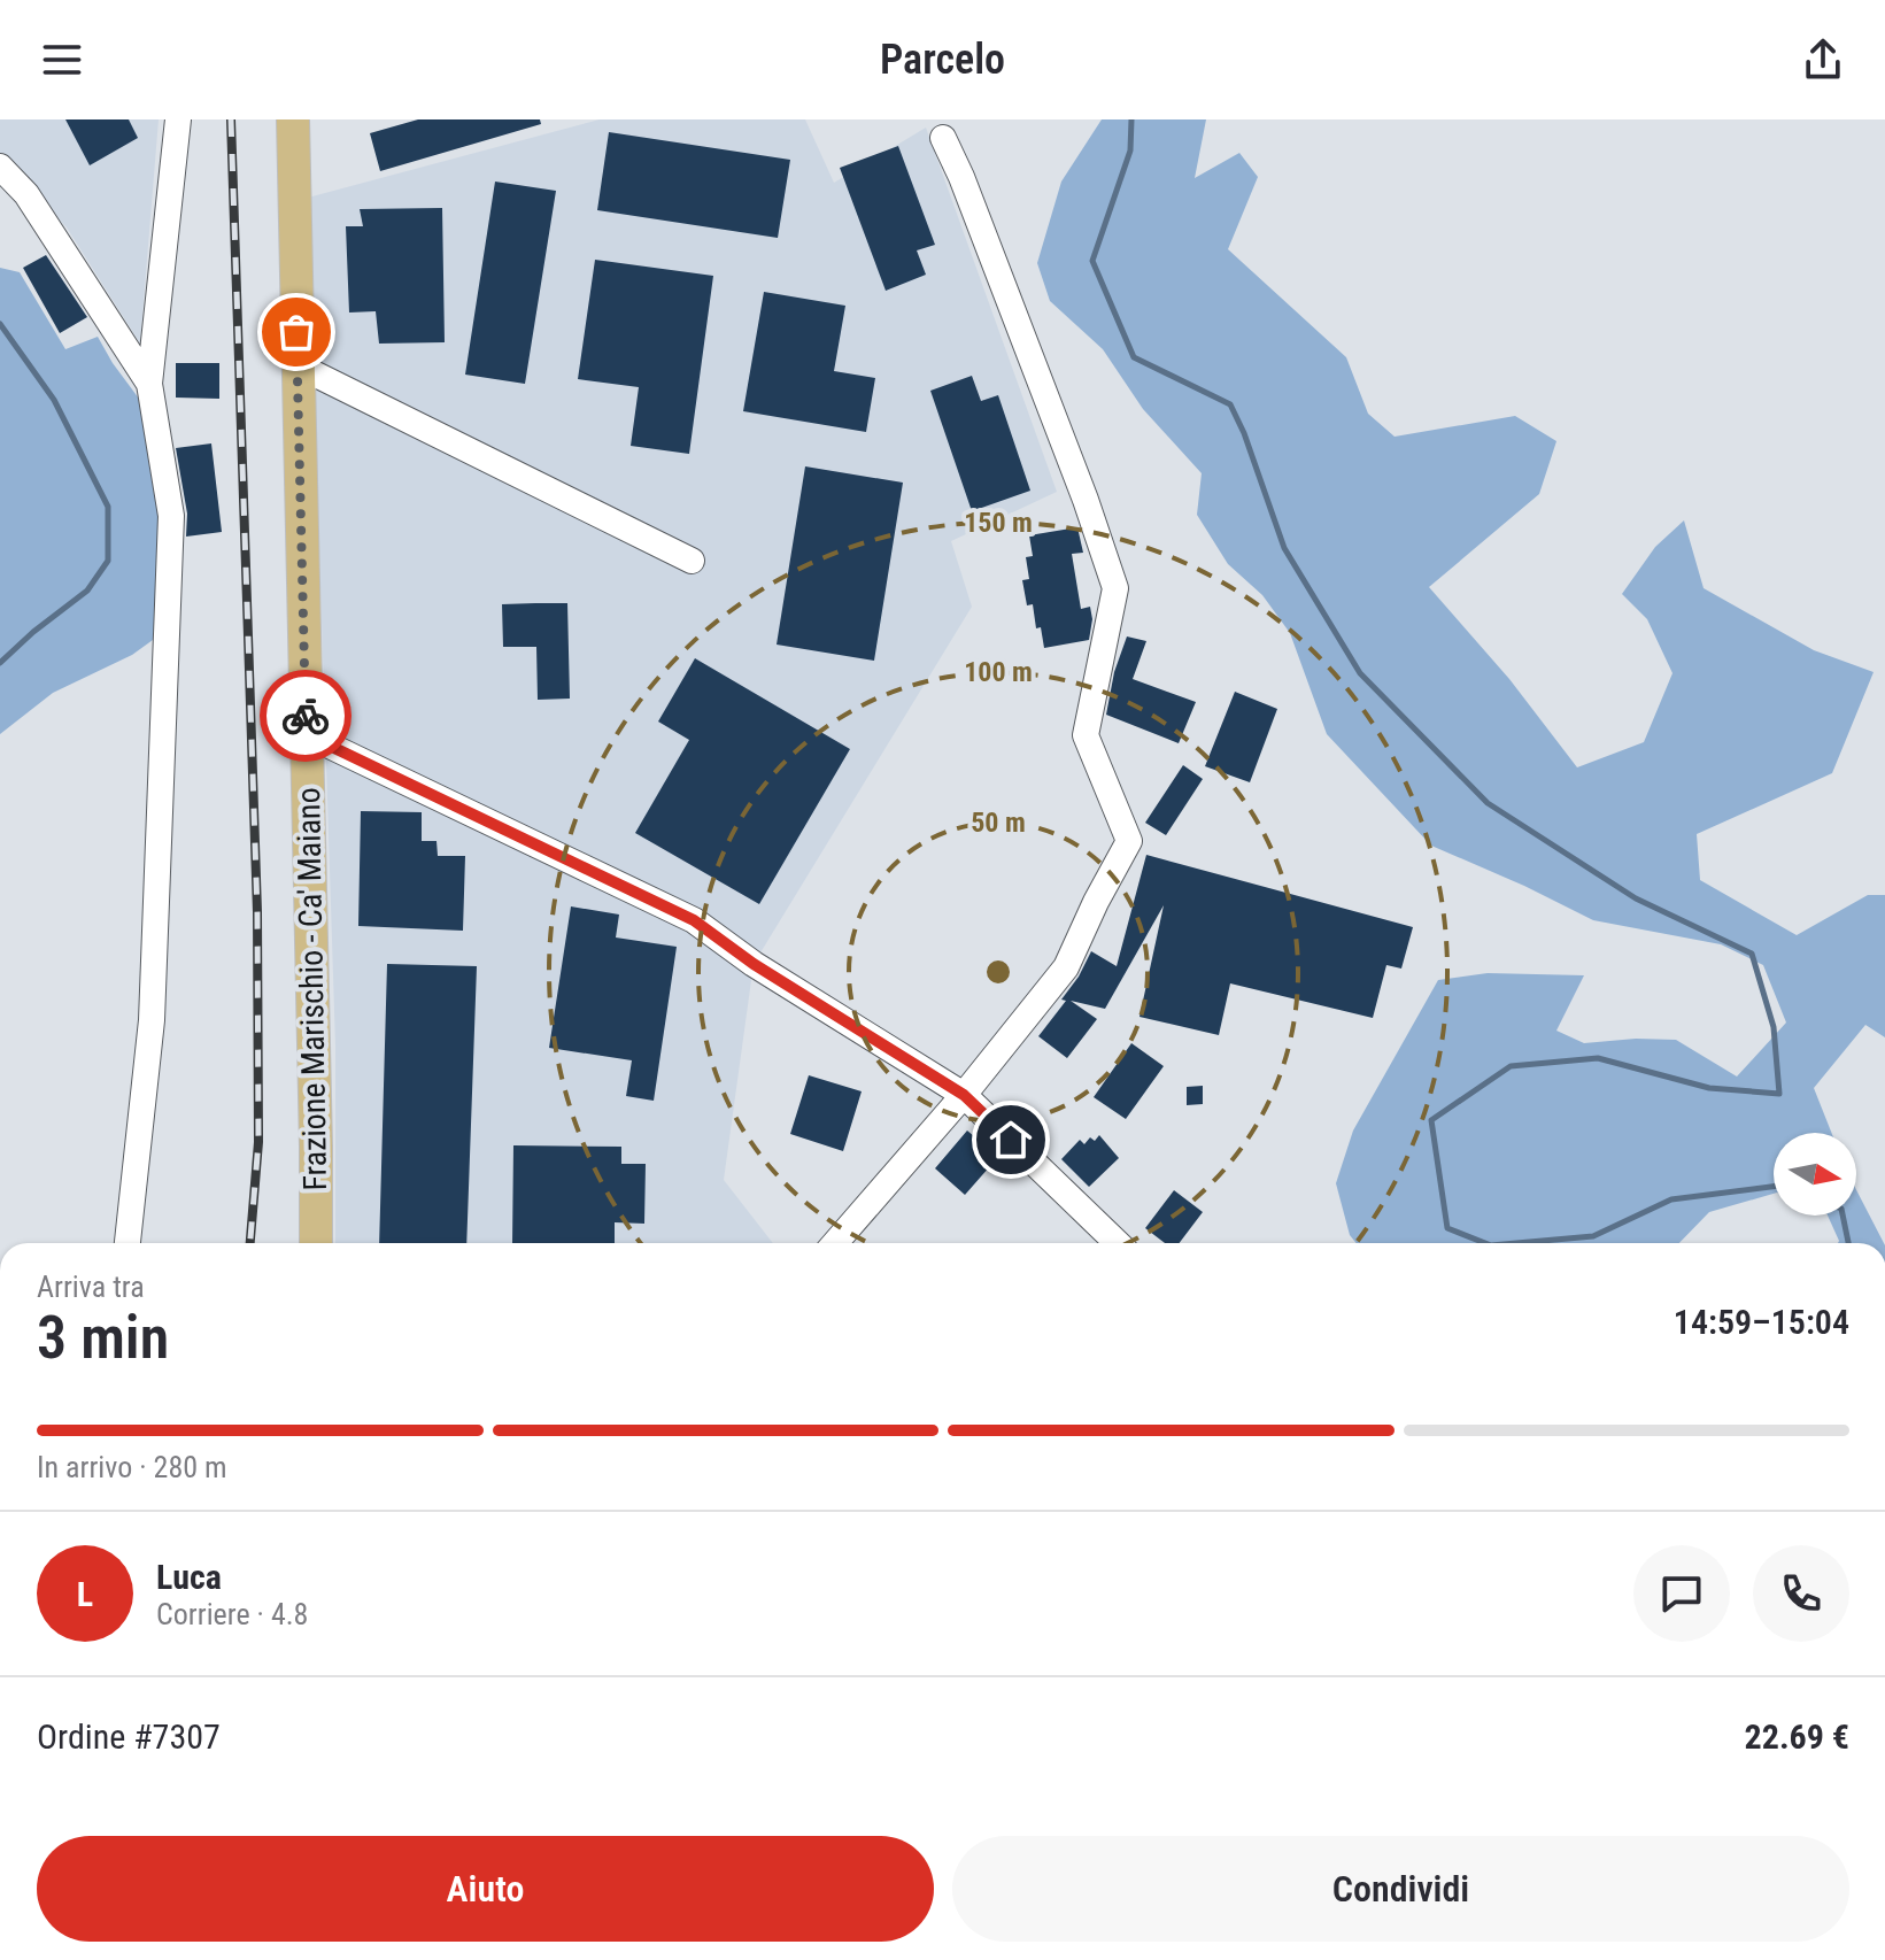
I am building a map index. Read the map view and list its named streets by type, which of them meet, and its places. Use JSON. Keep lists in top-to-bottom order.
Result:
{
  "streets": {
    "main road": ["Frazione Marischio - Ca' Maiano"]
  },
  "north": "right",
  "page": {
    "header": "Parcelo",
    "heading": ["3 min", "Arriva tra", "14:59–15:04"],
    "panel": [
      "Luca",
      "Corriere · 4.8",
      "Ordine #7307",
      "22.69 €"
    ],
    "bar": "In arrivo · 280 m",
    "round": "L",
    "buttons": ["Aiuto", "Condividi"]
  },
  "rings": ["150 m", "100 m", "50 m"]
}
